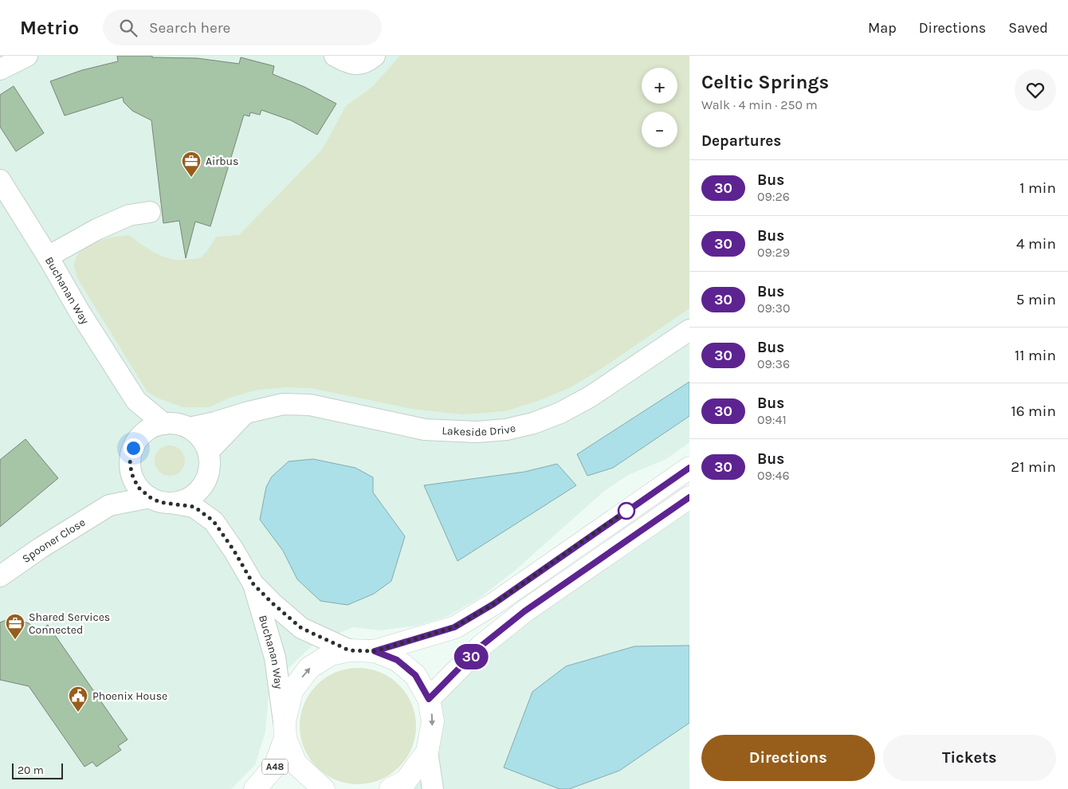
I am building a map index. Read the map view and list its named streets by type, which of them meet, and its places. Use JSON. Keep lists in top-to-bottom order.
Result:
{
  "streets": {
    "main road": ["A48"],
    "street": ["Buchanan Way", "Lakeside Drive", "Spooner Close"]
  },
  "crossings": [
    ["Buchanan Way", "Lakeside Drive"],
    ["Buchanan Way", "Spooner Close"],
    ["Buchanan Way", "A48"],
    ["Lakeside Drive", "Spooner Close"]
  ],
  "places": {
    "office": ["Airbus", "Shared Services Connected"],
    "public building": ["Phoenix House"]
  },
  "lines": ["bus line 30"],
  "scale_bar": "20 m",
  "page": {
    "header": "Metrio",
    "search": "Search here",
    "nav": ["Map", "Directions", "Saved"],
    "on_map": "30",
    "heading": [
      ["Celtic Springs", "Walk · 4 min · 250 m"],
      "Departures"
    ],
    "map_buttons": ["+", "−"],
    "list": [
      {
        "mark": "30",
        "name": "Bus",
        "note": "09:26",
        "value": "1 min"
      },
      {
        "mark": "30",
        "name": "Bus",
        "note": "09:29",
        "value": "4 min"
      },
      {
        "mark": "30",
        "name": "Bus",
        "note": "09:30",
        "value": "5 min"
      },
      {
        "mark": "30",
        "name": "Bus",
        "note": "09:36",
        "value": "11 min"
      },
      {
        "mark": "30",
        "name": "Bus",
        "note": "09:41",
        "value": "16 min"
      },
      {
        "mark": "30",
        "name": "Bus",
        "note": "09:46",
        "value": "21 min"
      }
    ],
    "buttons": ["Directions", "Tickets"],
    "scale": "20 m"
  }
}
